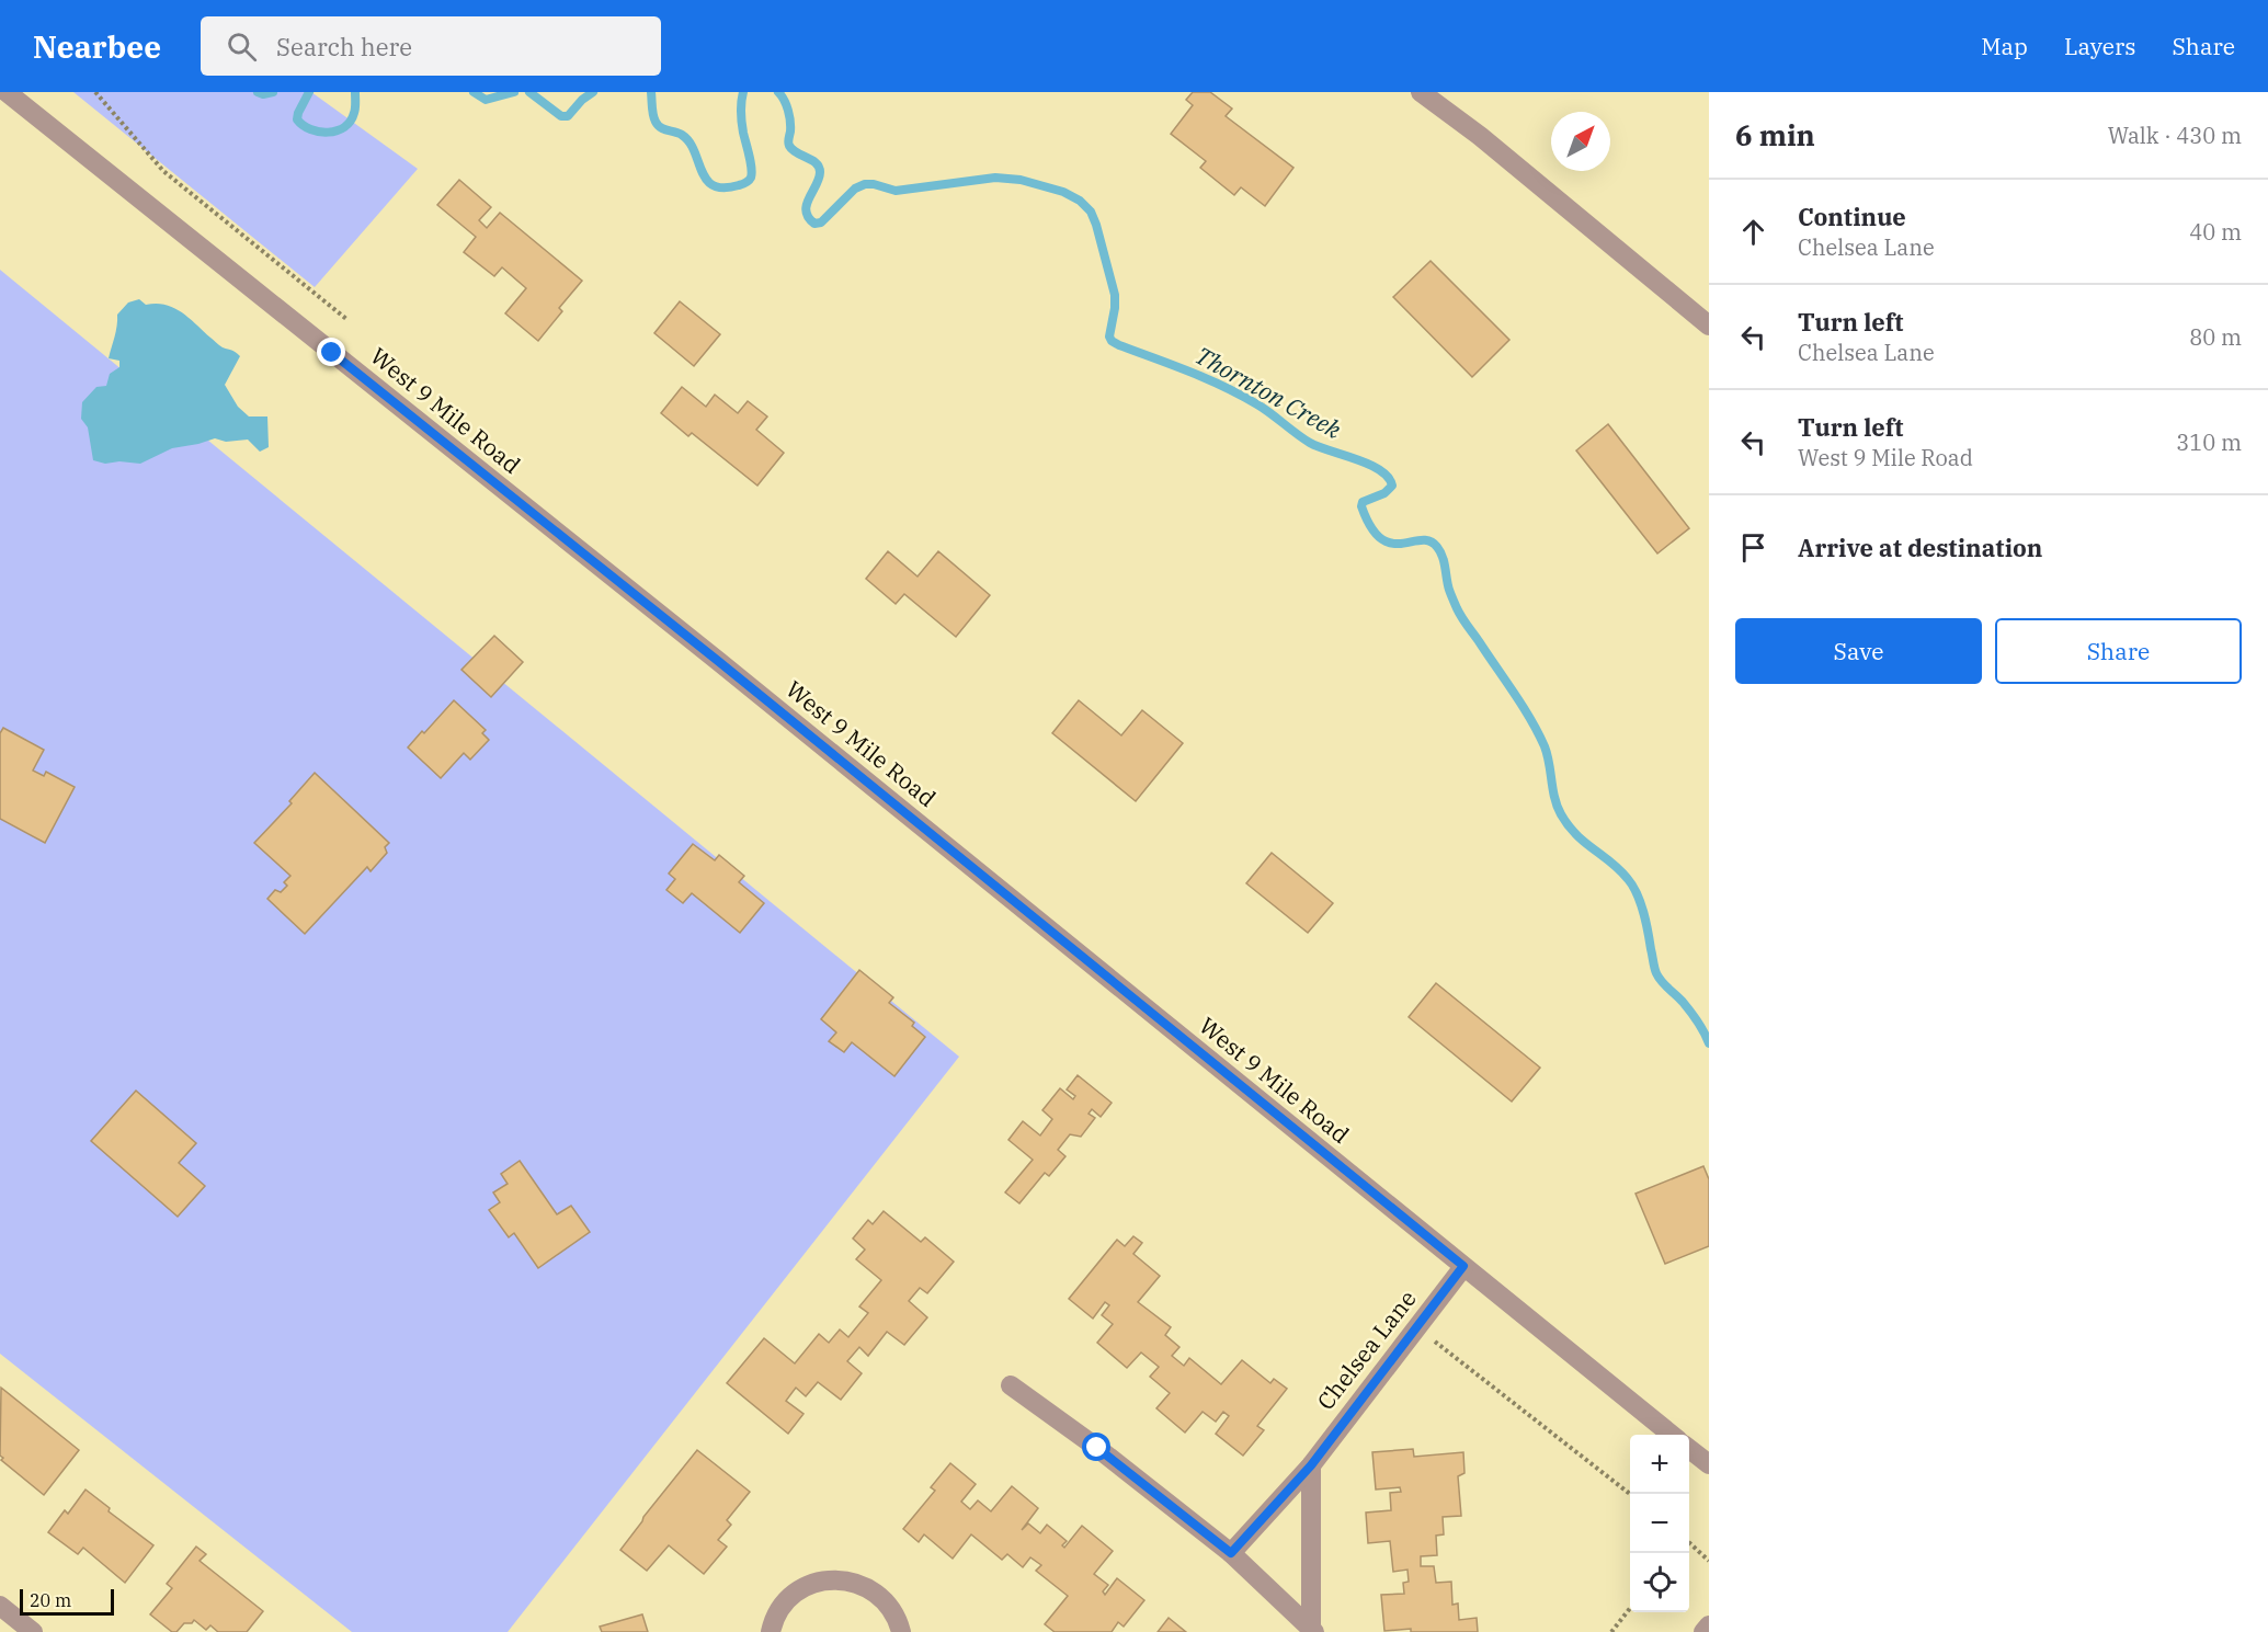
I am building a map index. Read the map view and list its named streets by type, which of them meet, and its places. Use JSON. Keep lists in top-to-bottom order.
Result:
{
  "streets": {
    "street": ["West 9 Mile Road", "Chelsea Lane"]
  },
  "crossings": [
    ["West 9 Mile Road", "Chelsea Lane"]
  ],
  "water": ["Thornton Creek"],
  "scale_bar": "20 m",
  "north": "top right",
  "page": {
    "header": "Nearbee",
    "search": "Search here",
    "nav": ["Map", "Layers", "Share"],
    "heading": ["6 min", "Walk · 430 m"],
    "list": [
      ["Continue", "Chelsea Lane", "40 m"],
      ["Turn left", "Chelsea Lane", "80 m"],
      ["Turn left", "West 9 Mile Road", "310 m"],
      "Arrive at destination"
    ],
    "buttons": ["Save", "Share"],
    "map_buttons": ["+", "−"],
    "scale": "20 m"
  }
}
